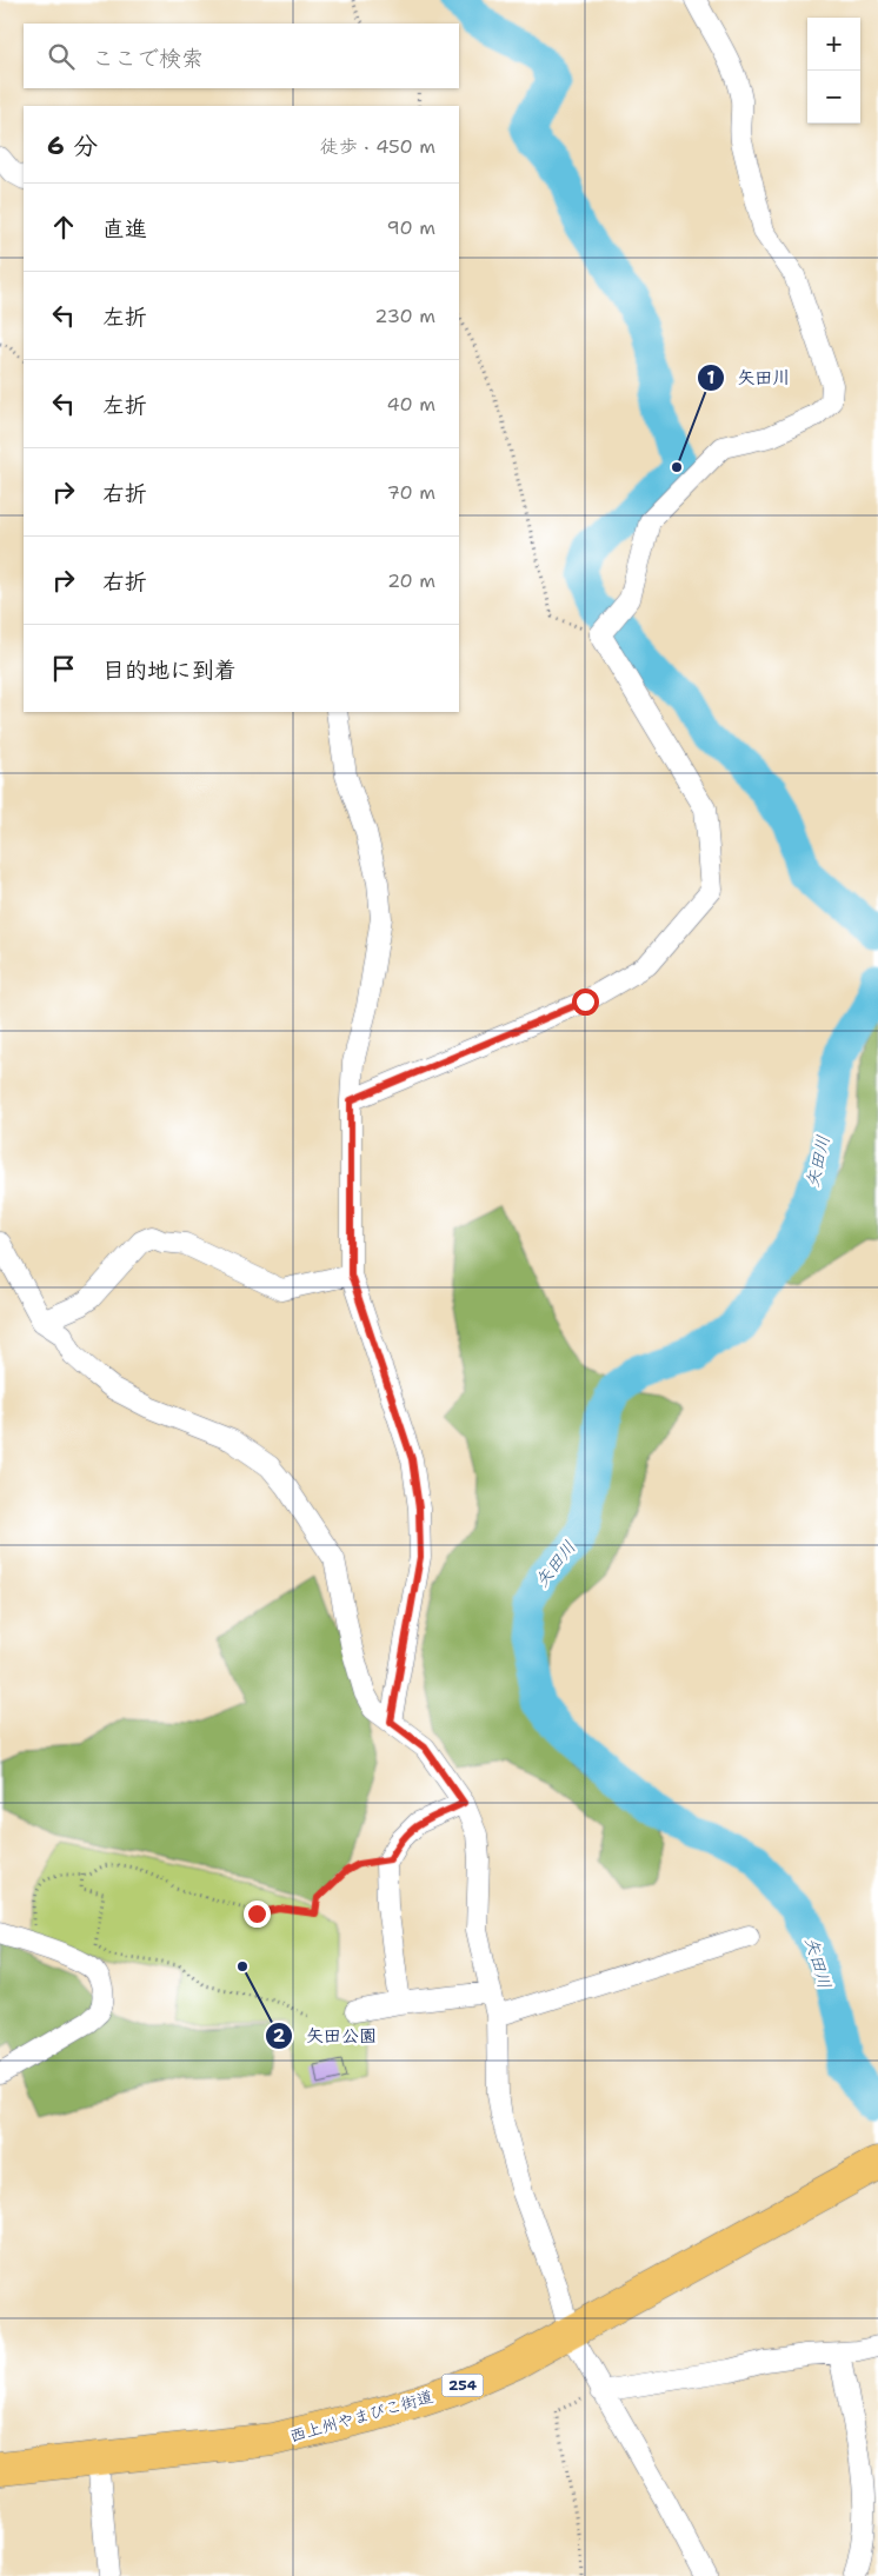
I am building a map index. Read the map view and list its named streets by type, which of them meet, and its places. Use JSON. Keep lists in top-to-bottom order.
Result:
{
  "streets": {
    "highway": ["254", "西上州やまびこ街道"]
  },
  "water": ["矢田川"],
  "places": ["矢田川", "矢田公園"],
  "page": {
    "map_buttons": ["+", "−"],
    "search": "ここで検索",
    "heading": ["6 分", "徒歩 · 450 m"],
    "list": [
      ["直進", "90 m"],
      ["左折", "230 m"],
      ["左折", "40 m"],
      ["右折", "70 m"],
      ["右折", "20 m"],
      "目的地に到着"
    ]
  }
}
